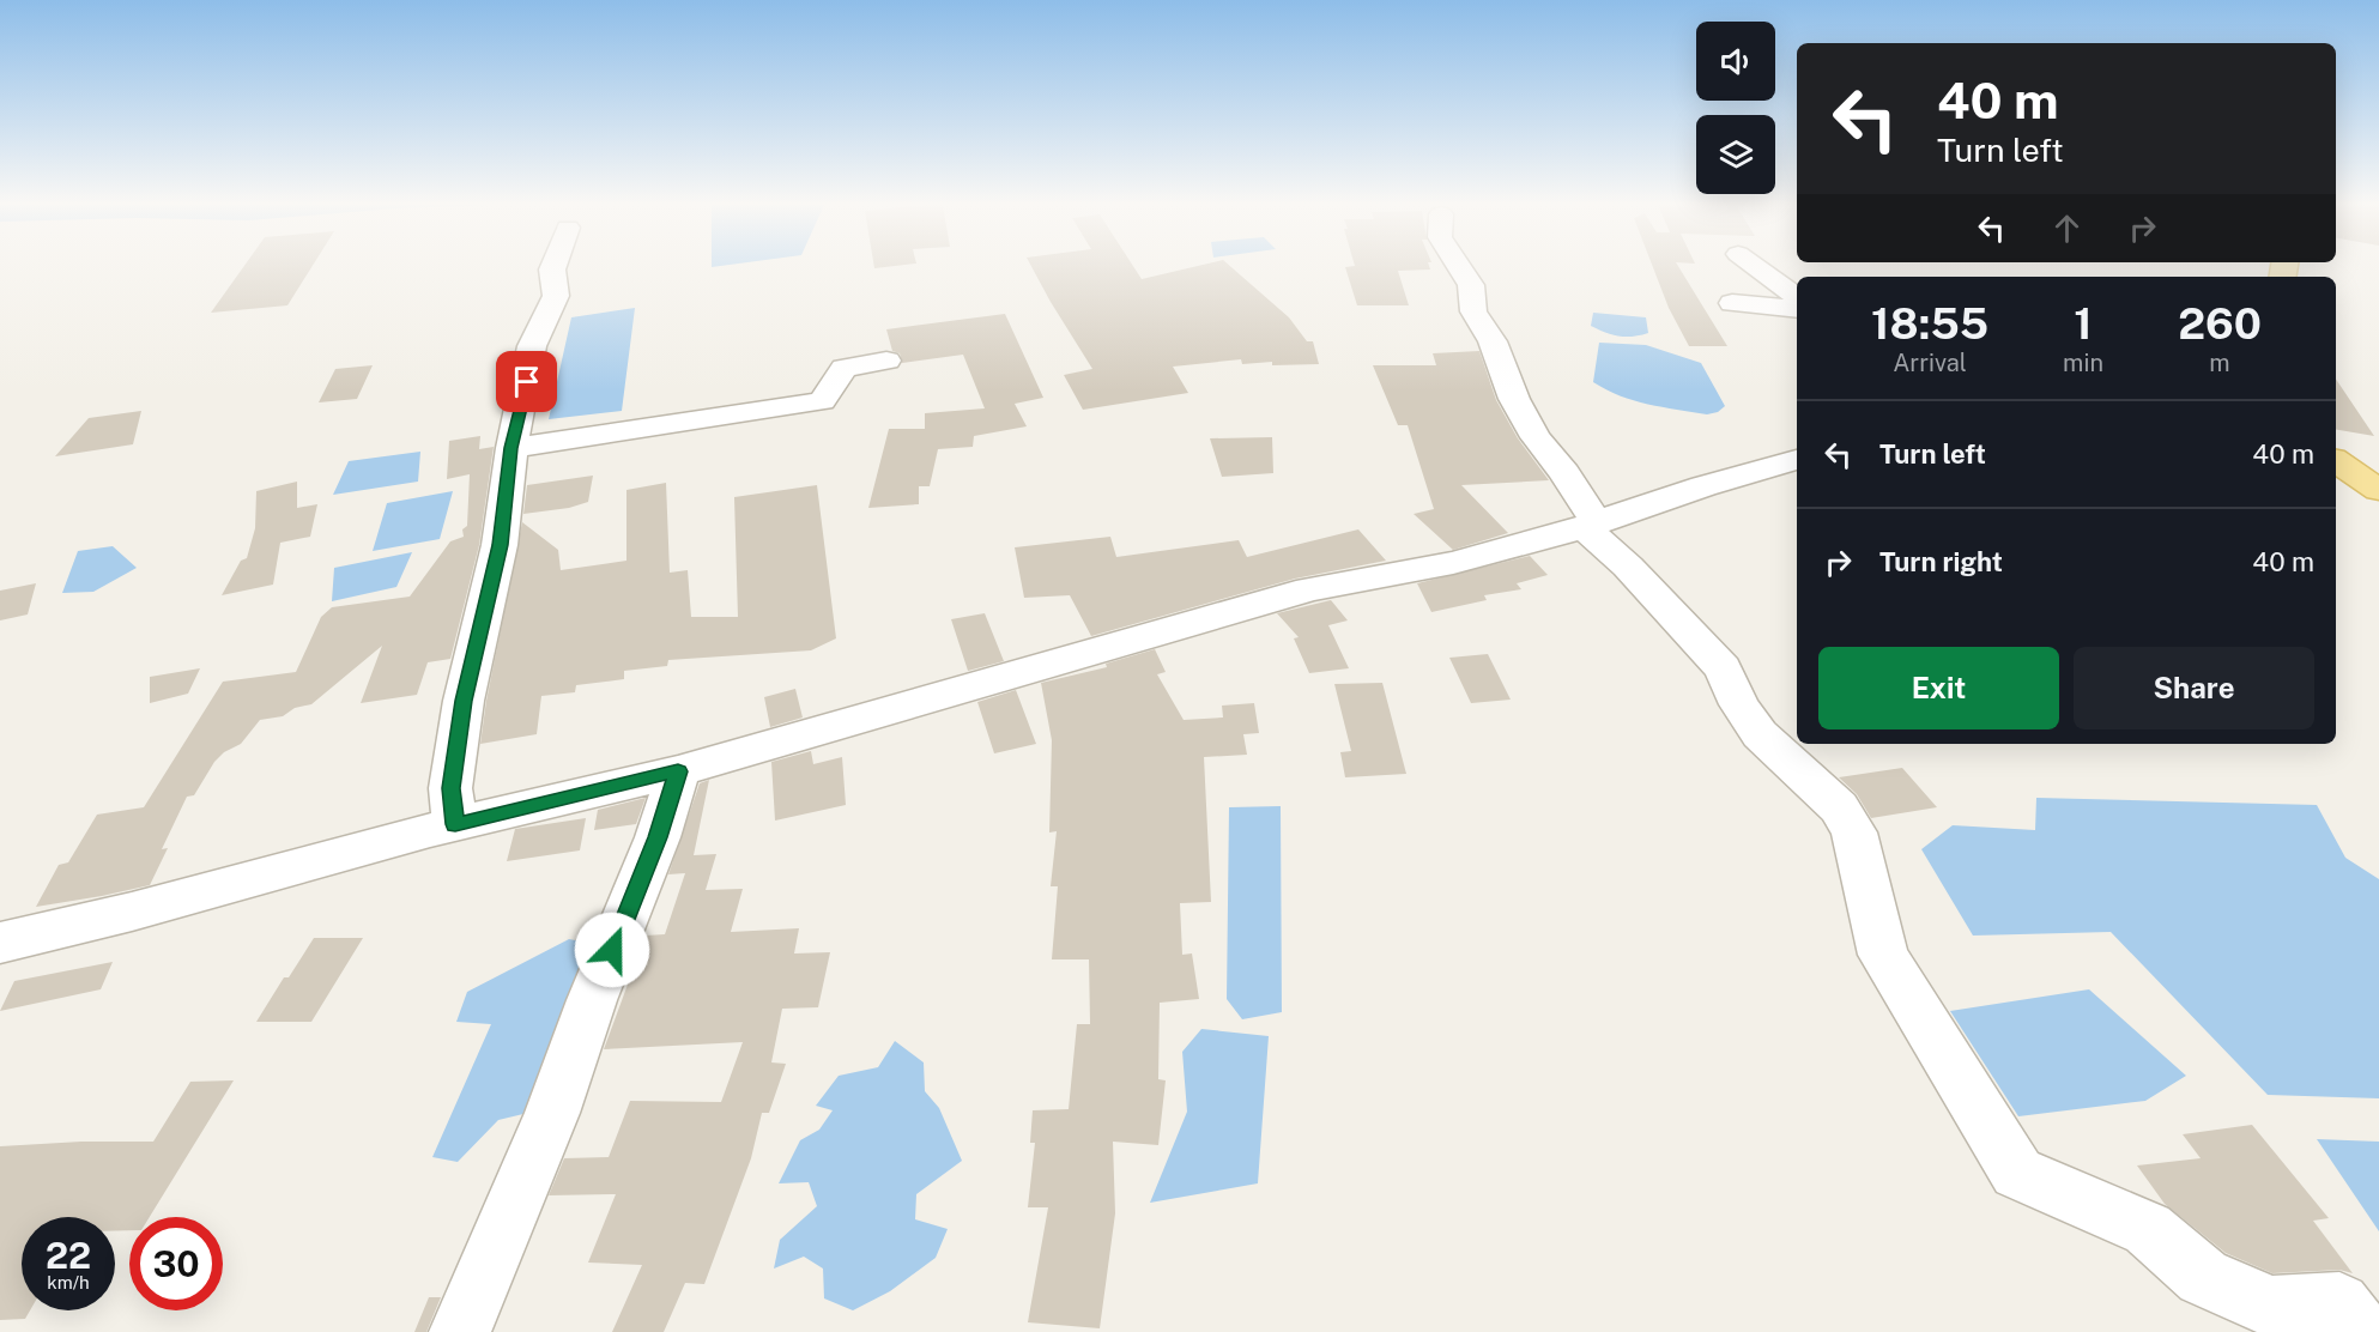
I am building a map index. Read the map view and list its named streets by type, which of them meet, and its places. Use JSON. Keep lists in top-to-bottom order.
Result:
{
  "page": {
    "turn": ["40 m", "Turn left"],
    "eta": [
      "18:55",
      "Arrival",
      "1",
      "min",
      "260",
      "m"
    ],
    "list": [
      {
        "name": "Turn left",
        "value": "40 m"
      },
      {
        "name": "Turn right",
        "value": "40 m"
      }
    ],
    "buttons": ["Exit", "Share"],
    "speed": "22 km/h",
    "limit": "30"
  }
}
